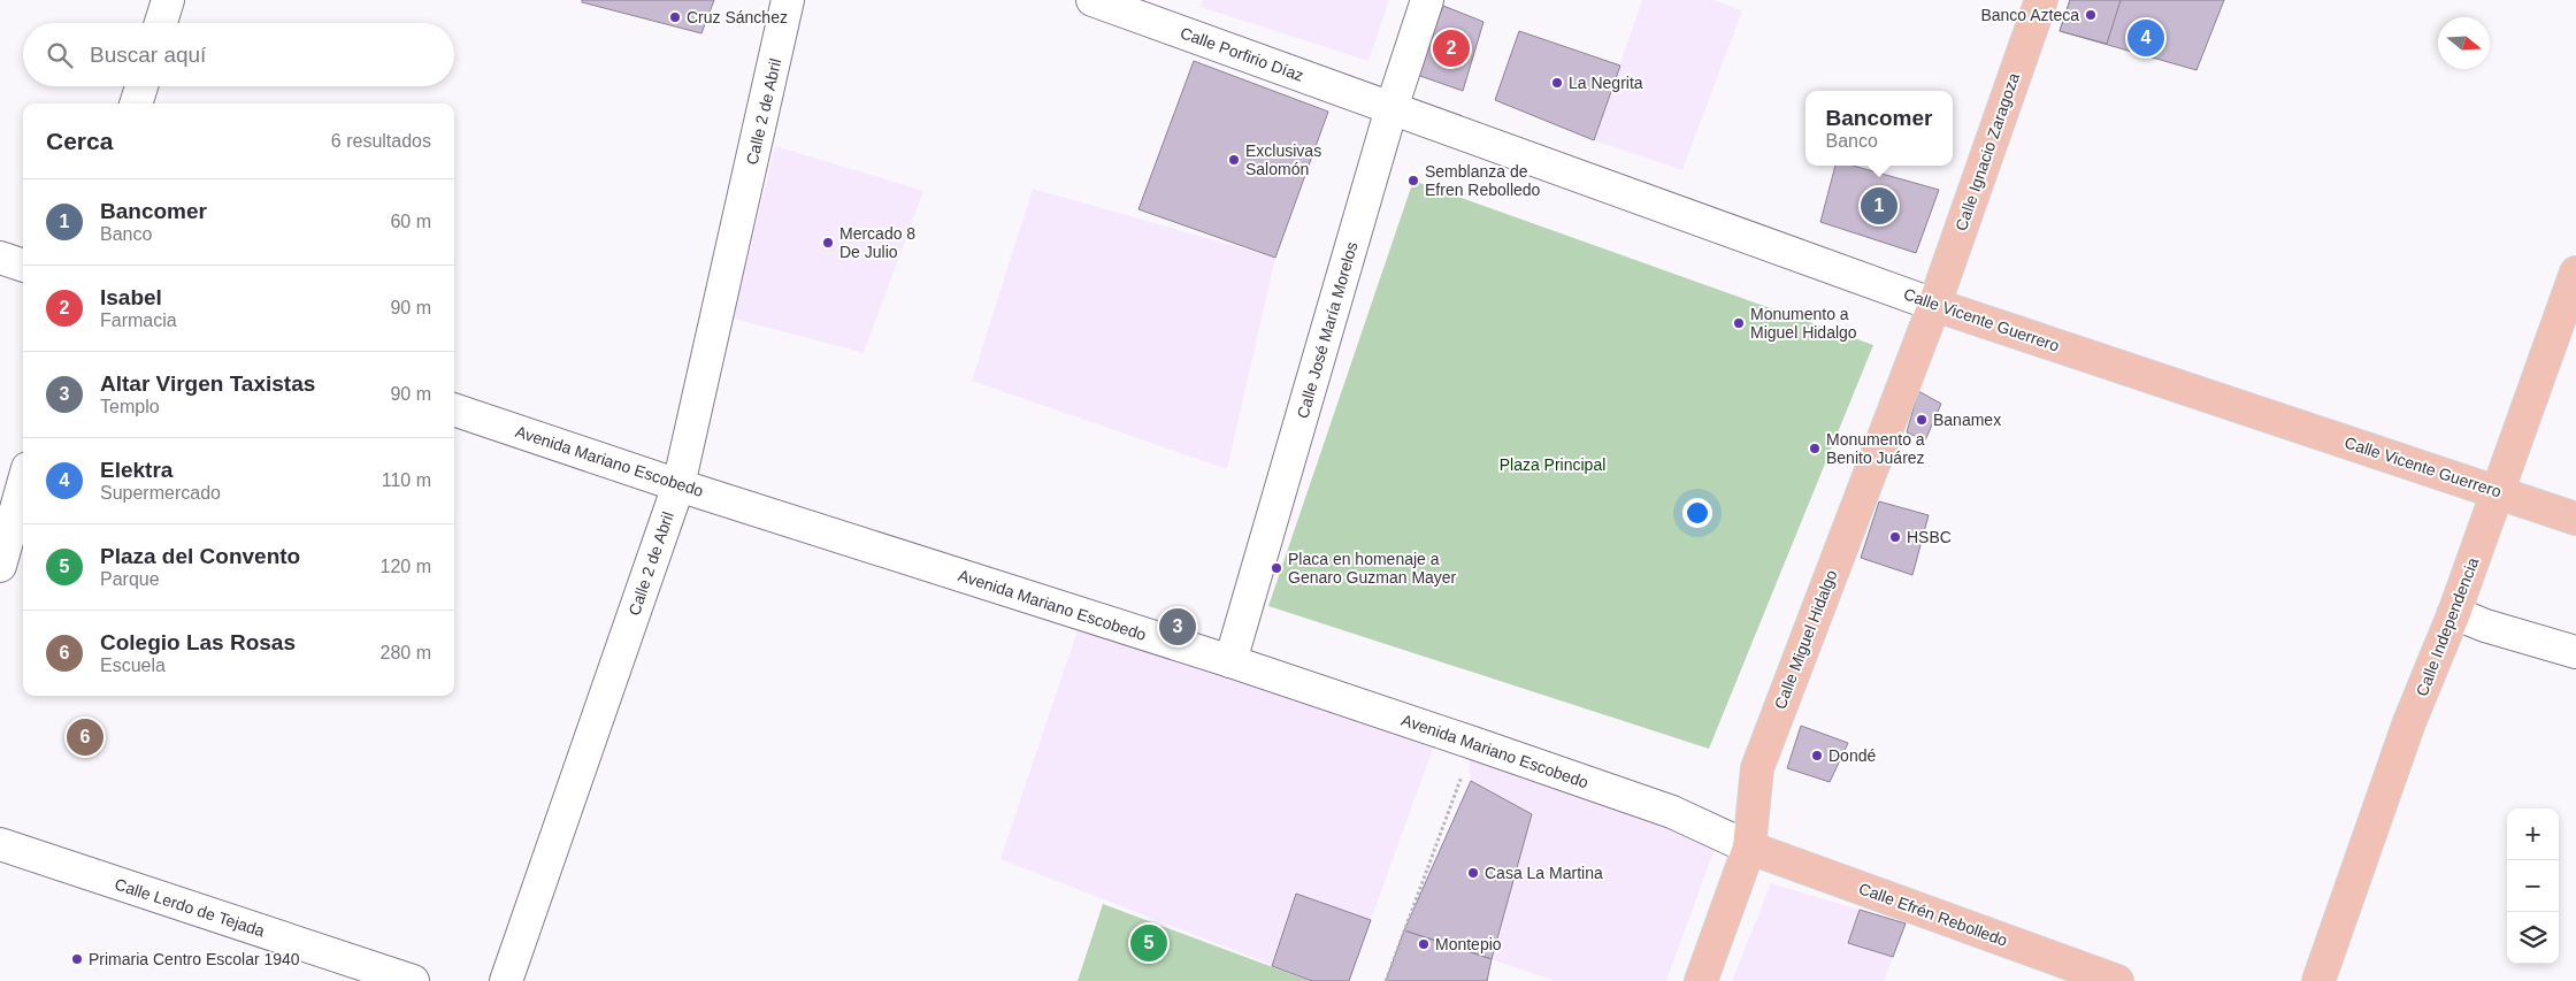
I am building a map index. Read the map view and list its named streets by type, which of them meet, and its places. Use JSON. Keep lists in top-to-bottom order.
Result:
{
  "streets": {
    "main road": [
      "Calle Ignacio Zaragoza",
      "Calle Vicente Guerrero",
      "Calle Independencia",
      "Calle Miguel Hidalgo",
      "Calle Efrén Rebolledo"
    ],
    "street": [
      "Calle Porfirio Díaz",
      "Calle 2 de Abril",
      "Calle José María Morelos",
      "Avenida Mariano Escobedo",
      "Calle Lerdo de Tejada"
    ]
  },
  "crossings": [
    ["Calle Porfirio Díaz", "Calle Vicente Guerrero"],
    ["Calle Porfirio Díaz", "Calle José María Morelos"],
    ["Calle 2 de Abril", "Avenida Mariano Escobedo"],
    ["Calle Ignacio Zaragoza", "Calle Vicente Guerrero"],
    ["Calle Ignacio Zaragoza", "Calle Miguel Hidalgo"],
    ["Calle Vicente Guerrero", "Calle José María Morelos"],
    ["Calle Vicente Guerrero", "Calle Independencia"],
    ["Calle Vicente Guerrero", "Calle Miguel Hidalgo"],
    ["Calle José María Morelos", "Avenida Mariano Escobedo"],
    ["Avenida Mariano Escobedo", "Calle Miguel Hidalgo"],
    ["Avenida Mariano Escobedo", "Calle Efrén Rebolledo"],
    ["Calle Miguel Hidalgo", "Calle Efrén Rebolledo"]
  ],
  "parks": ["Plaza Principal"],
  "places": [
    "Banco Azteca",
    "Cruz Sánchez",
    "La Negrita",
    "Exclusivas Salomón",
    "Semblanza de Efren Rebolledo",
    "Mercado 8 De Julio",
    "Monumento a Miguel Hidalgo",
    "Banamex",
    "Monumento a Benito Juárez",
    "HSBC",
    "Placa en homenaje a Genaro Guzman Mayer",
    "Dondé",
    "Casa La Martina",
    "Montepio",
    "Primaria Centro Escolar 1940"
  ],
  "north": "right",
  "page": {
    "pins": [
      "4",
      "2",
      "1",
      "3",
      "6",
      "5"
    ],
    "search": "Buscar aquí",
    "popup": ["Bancomer", "Banco"],
    "heading": ["Cerca", "6 resultados"],
    "list": [
      {
        "mark": "1",
        "name": "Bancomer",
        "note": "Banco",
        "value": "60 m"
      },
      {
        "mark": "2",
        "name": "Isabel",
        "note": "Farmacia",
        "value": "90 m"
      },
      {
        "mark": "3",
        "name": "Altar Virgen Taxistas",
        "note": "Templo",
        "value": "90 m"
      },
      {
        "mark": "4",
        "name": "Elektra",
        "note": "Supermercado",
        "value": "110 m"
      },
      {
        "mark": "5",
        "name": "Plaza del Convento",
        "note": "Parque",
        "value": "120 m"
      },
      {
        "mark": "6",
        "name": "Colegio Las Rosas",
        "note": "Escuela",
        "value": "280 m"
      }
    ],
    "map_buttons": ["+", "−"]
  }
}
